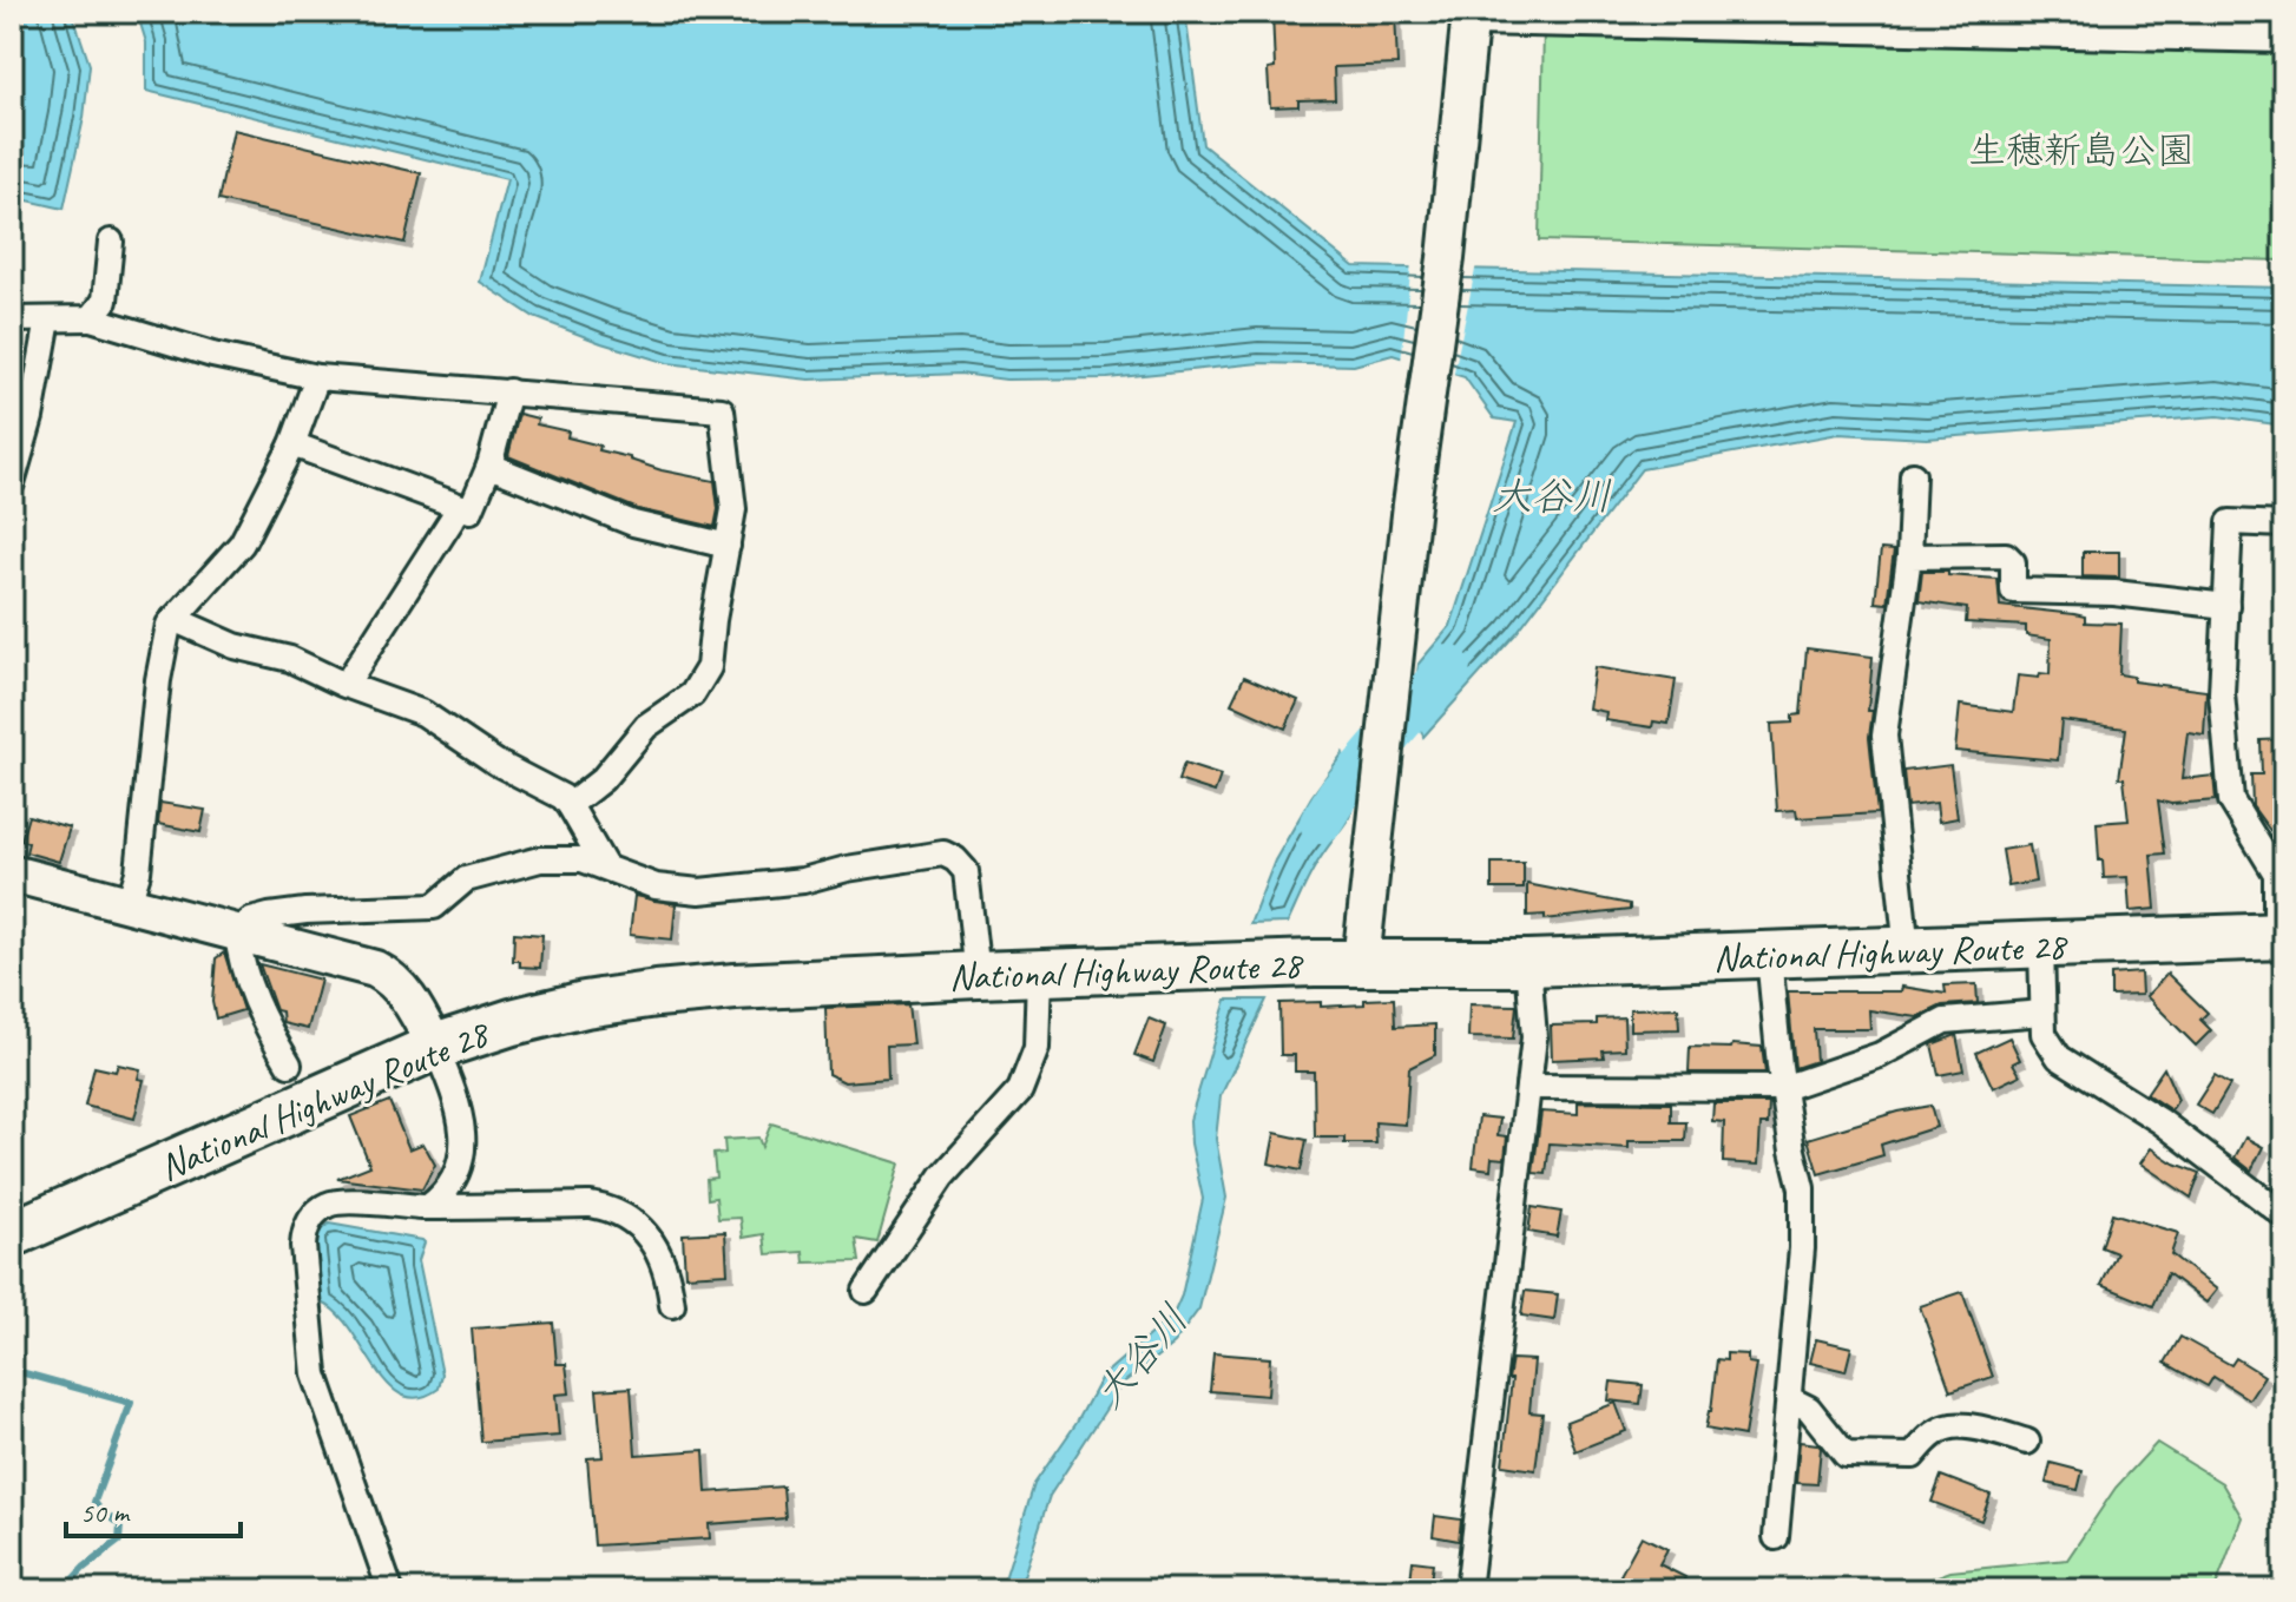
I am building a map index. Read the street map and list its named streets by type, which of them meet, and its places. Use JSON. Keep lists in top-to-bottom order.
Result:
{
  "streets": {
    "highway": ["National Highway Route 28"]
  },
  "water": ["大谷川"],
  "parks": ["生穂新島公園"],
  "scale_bar": "50 m"
}
